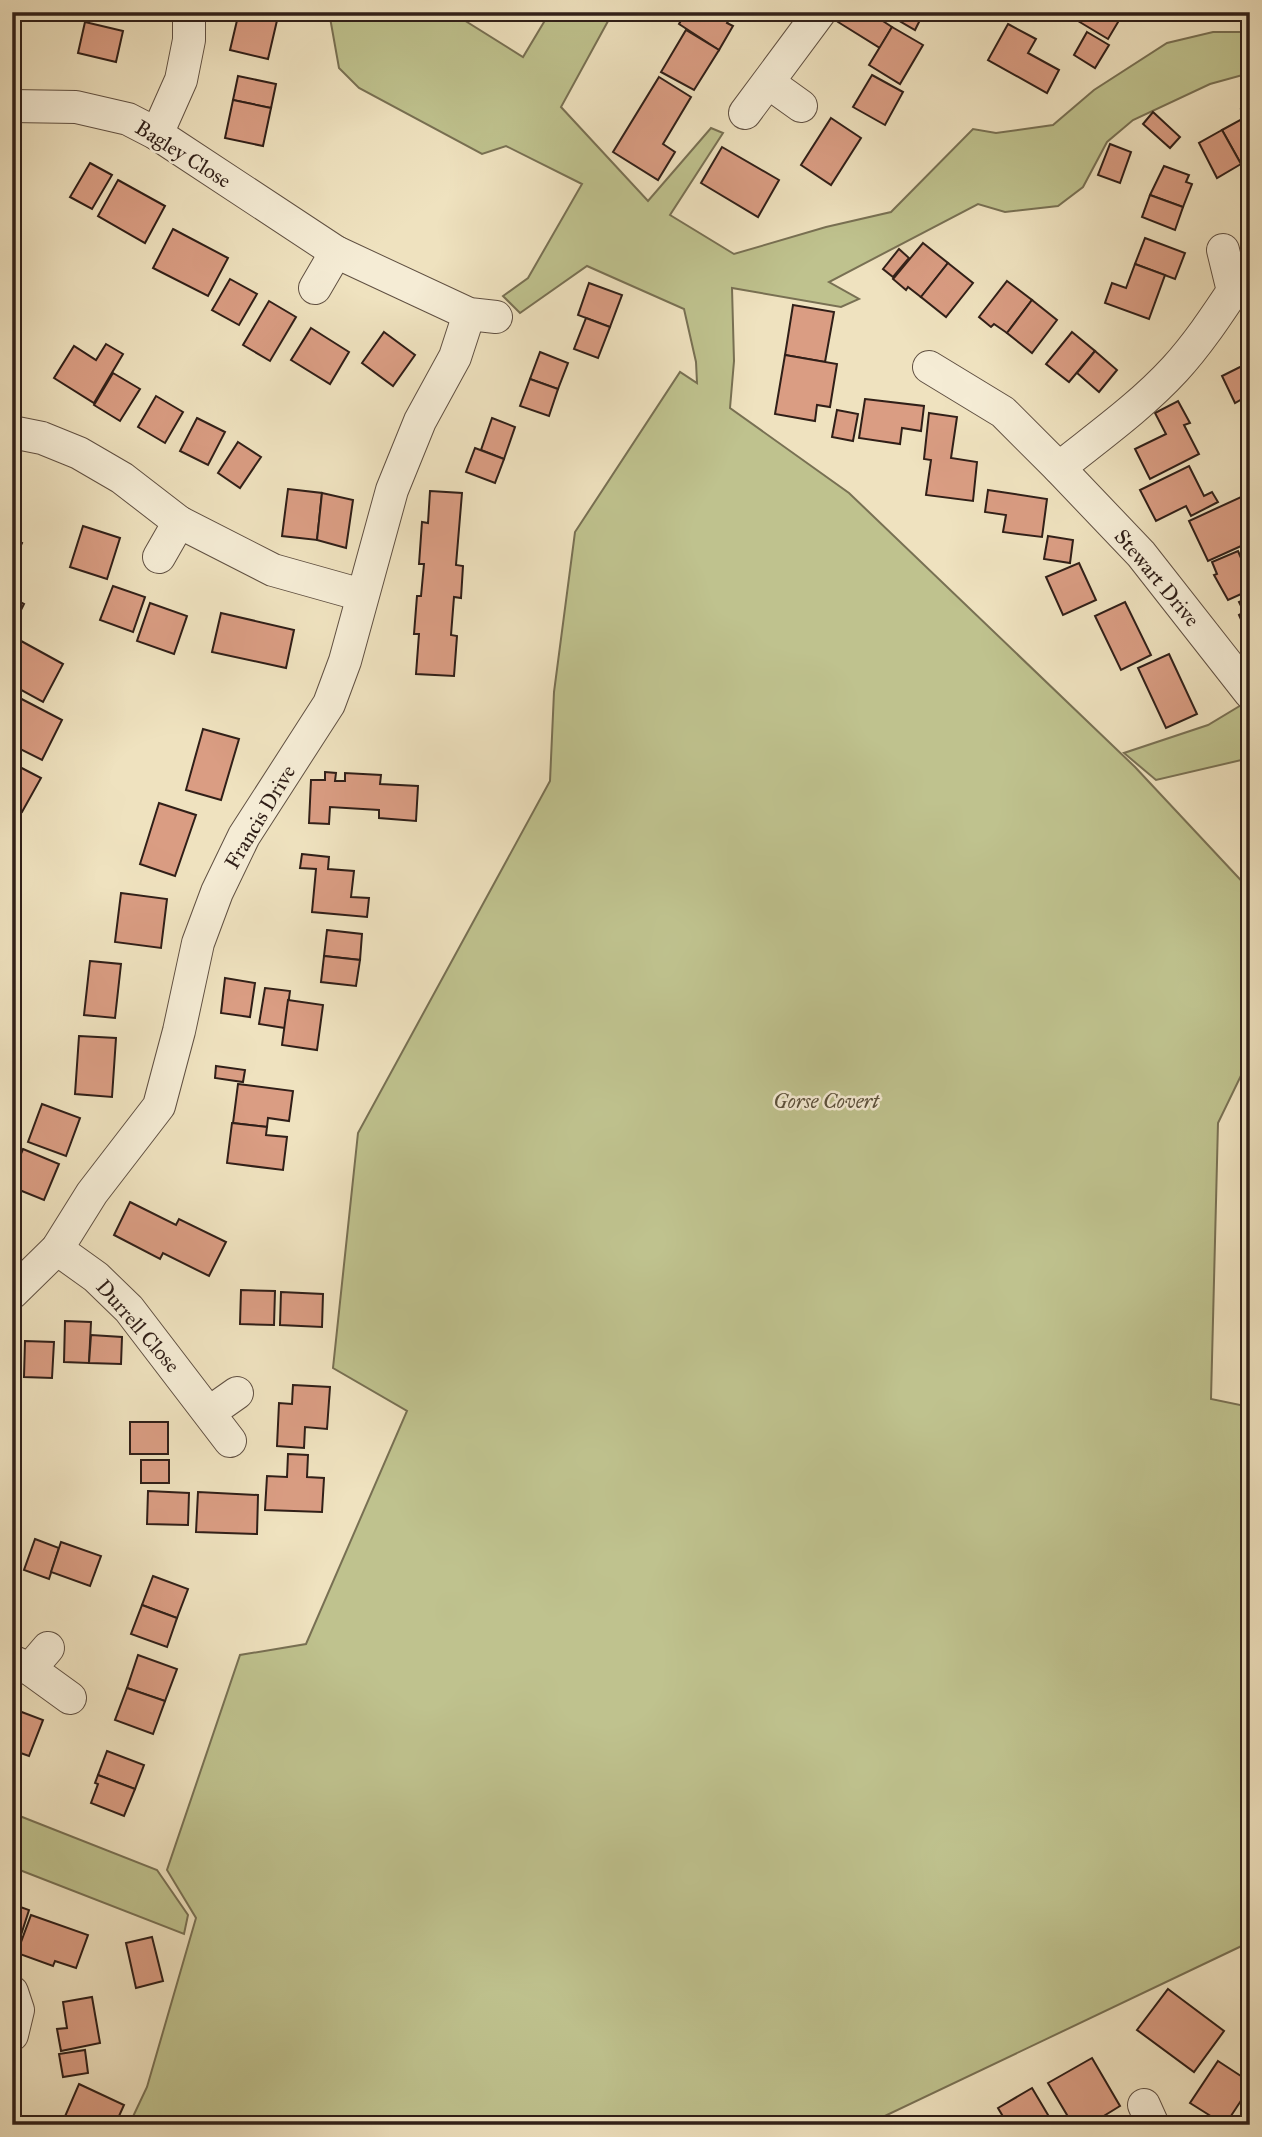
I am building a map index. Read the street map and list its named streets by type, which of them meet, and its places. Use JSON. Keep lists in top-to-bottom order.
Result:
{
  "streets": {
    "street": [
      "Bagley Close",
      "Stewart Drive",
      "Francis Drive",
      "Durrell Close"
    ]
  },
  "crossings": [
    ["Bagley Close", "Francis Drive"],
    ["Francis Drive", "Durrell Close"]
  ],
  "parks": ["Gorse Covert"]
}
